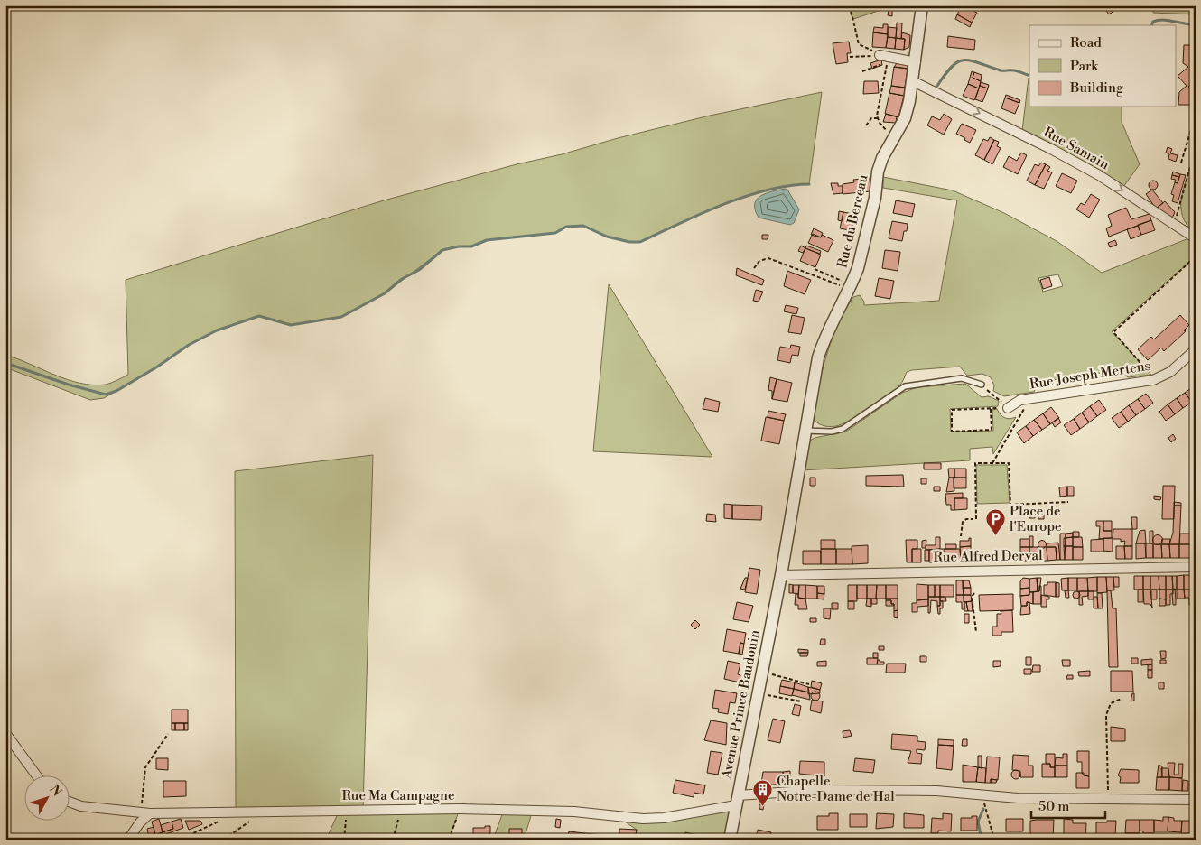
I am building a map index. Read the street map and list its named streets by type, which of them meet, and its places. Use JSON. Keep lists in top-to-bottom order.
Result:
{
  "streets": {
    "street": [
      "Rue Samain",
      "Rue du Berceau",
      "Rue Joseph Mertens",
      "Rue Alfred Derval",
      "Avenue Prince Baudouin",
      "Rue Ma Campagne"
    ]
  },
  "crossings": [
    ["Rue Samain", "Rue du Berceau"],
    ["Rue du Berceau", "Rue Alfred Derval"],
    ["Rue du Berceau", "Avenue Prince Baudouin"],
    ["Rue Alfred Derval", "Avenue Prince Baudouin"],
    ["Avenue Prince Baudouin", "Rue Ma Campagne"]
  ],
  "one_way": ["Rue Samain"],
  "places": {
    "parking": ["Place de l'Europe"],
    "building": ["Chapelle Notre-Dame de Hal"]
  },
  "legend": ["Road", "Park", "Building"],
  "scale_bar": "50 m",
  "north": "top right"
}
